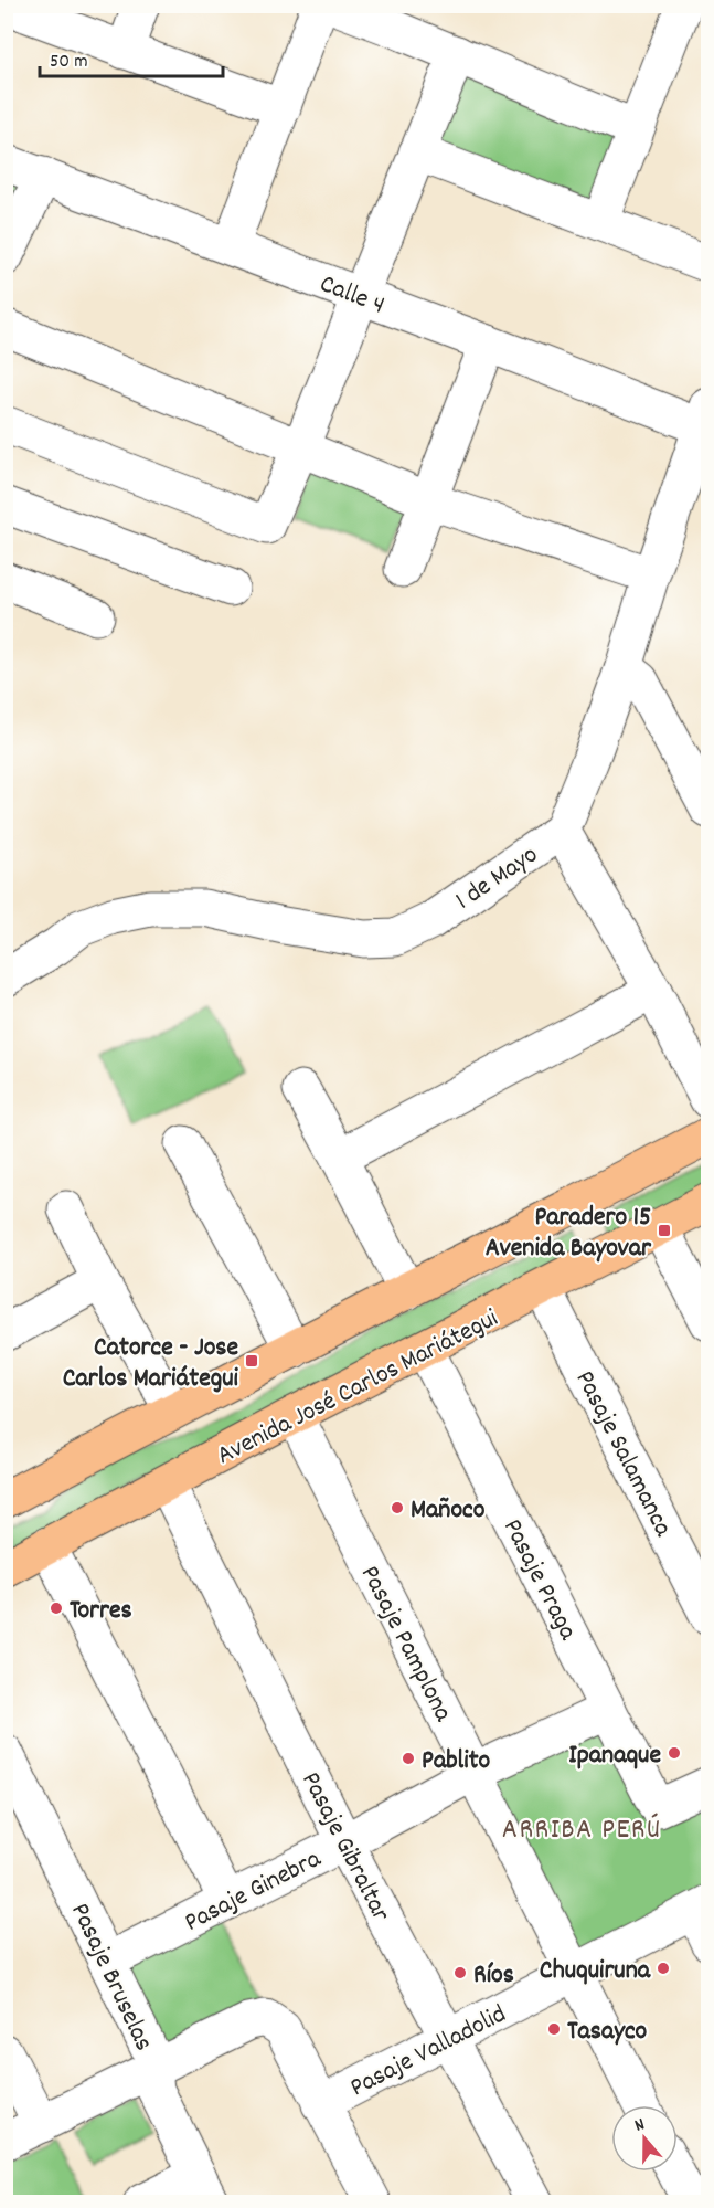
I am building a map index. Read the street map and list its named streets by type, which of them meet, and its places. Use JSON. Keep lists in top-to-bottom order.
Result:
{
  "streets": {
    "main road": ["Avenida José Carlos Mariátegui"],
    "street": [
      "Calle 4",
      "1 de Mayo",
      "Pasaje Salamanca",
      "Pasaje Praga",
      "Pasaje Pamplona",
      "Pasaje Gibraltar",
      "Pasaje Ginebra",
      "Pasaje Bruselas",
      "Pasaje Valladolid"
    ]
  },
  "crossings": [
    ["Calle 4", "1 de Mayo"],
    ["Avenida José Carlos Mariátegui", "Pasaje Salamanca"],
    ["Avenida José Carlos Mariátegui", "Pasaje Praga"],
    ["Avenida José Carlos Mariátegui", "Pasaje Pamplona"],
    ["Avenida José Carlos Mariátegui", "Pasaje Gibraltar"],
    ["Pasaje Praga", "Pasaje Ginebra"],
    ["Pasaje Pamplona", "Pasaje Ginebra"],
    ["Pasaje Pamplona", "Pasaje Valladolid"],
    ["Pasaje Gibraltar", "Pasaje Ginebra"],
    ["Pasaje Gibraltar", "Pasaje Valladolid"],
    ["Pasaje Ginebra", "Pasaje Bruselas"]
  ],
  "districts": ["ARRIBA PERÚ"],
  "places": {
    "transit": ["Paradero 15 Avenida Bayovar", "Catorce - Jose Carlos Mariátegui"],
    "other": [
      "Mañoco",
      "Torres",
      "Ipanaque",
      "Pablito",
      "Chuquiruna",
      "Ríos",
      "Tasayco"
    ]
  },
  "scale_bar": "50 m",
  "north": "top"
}
